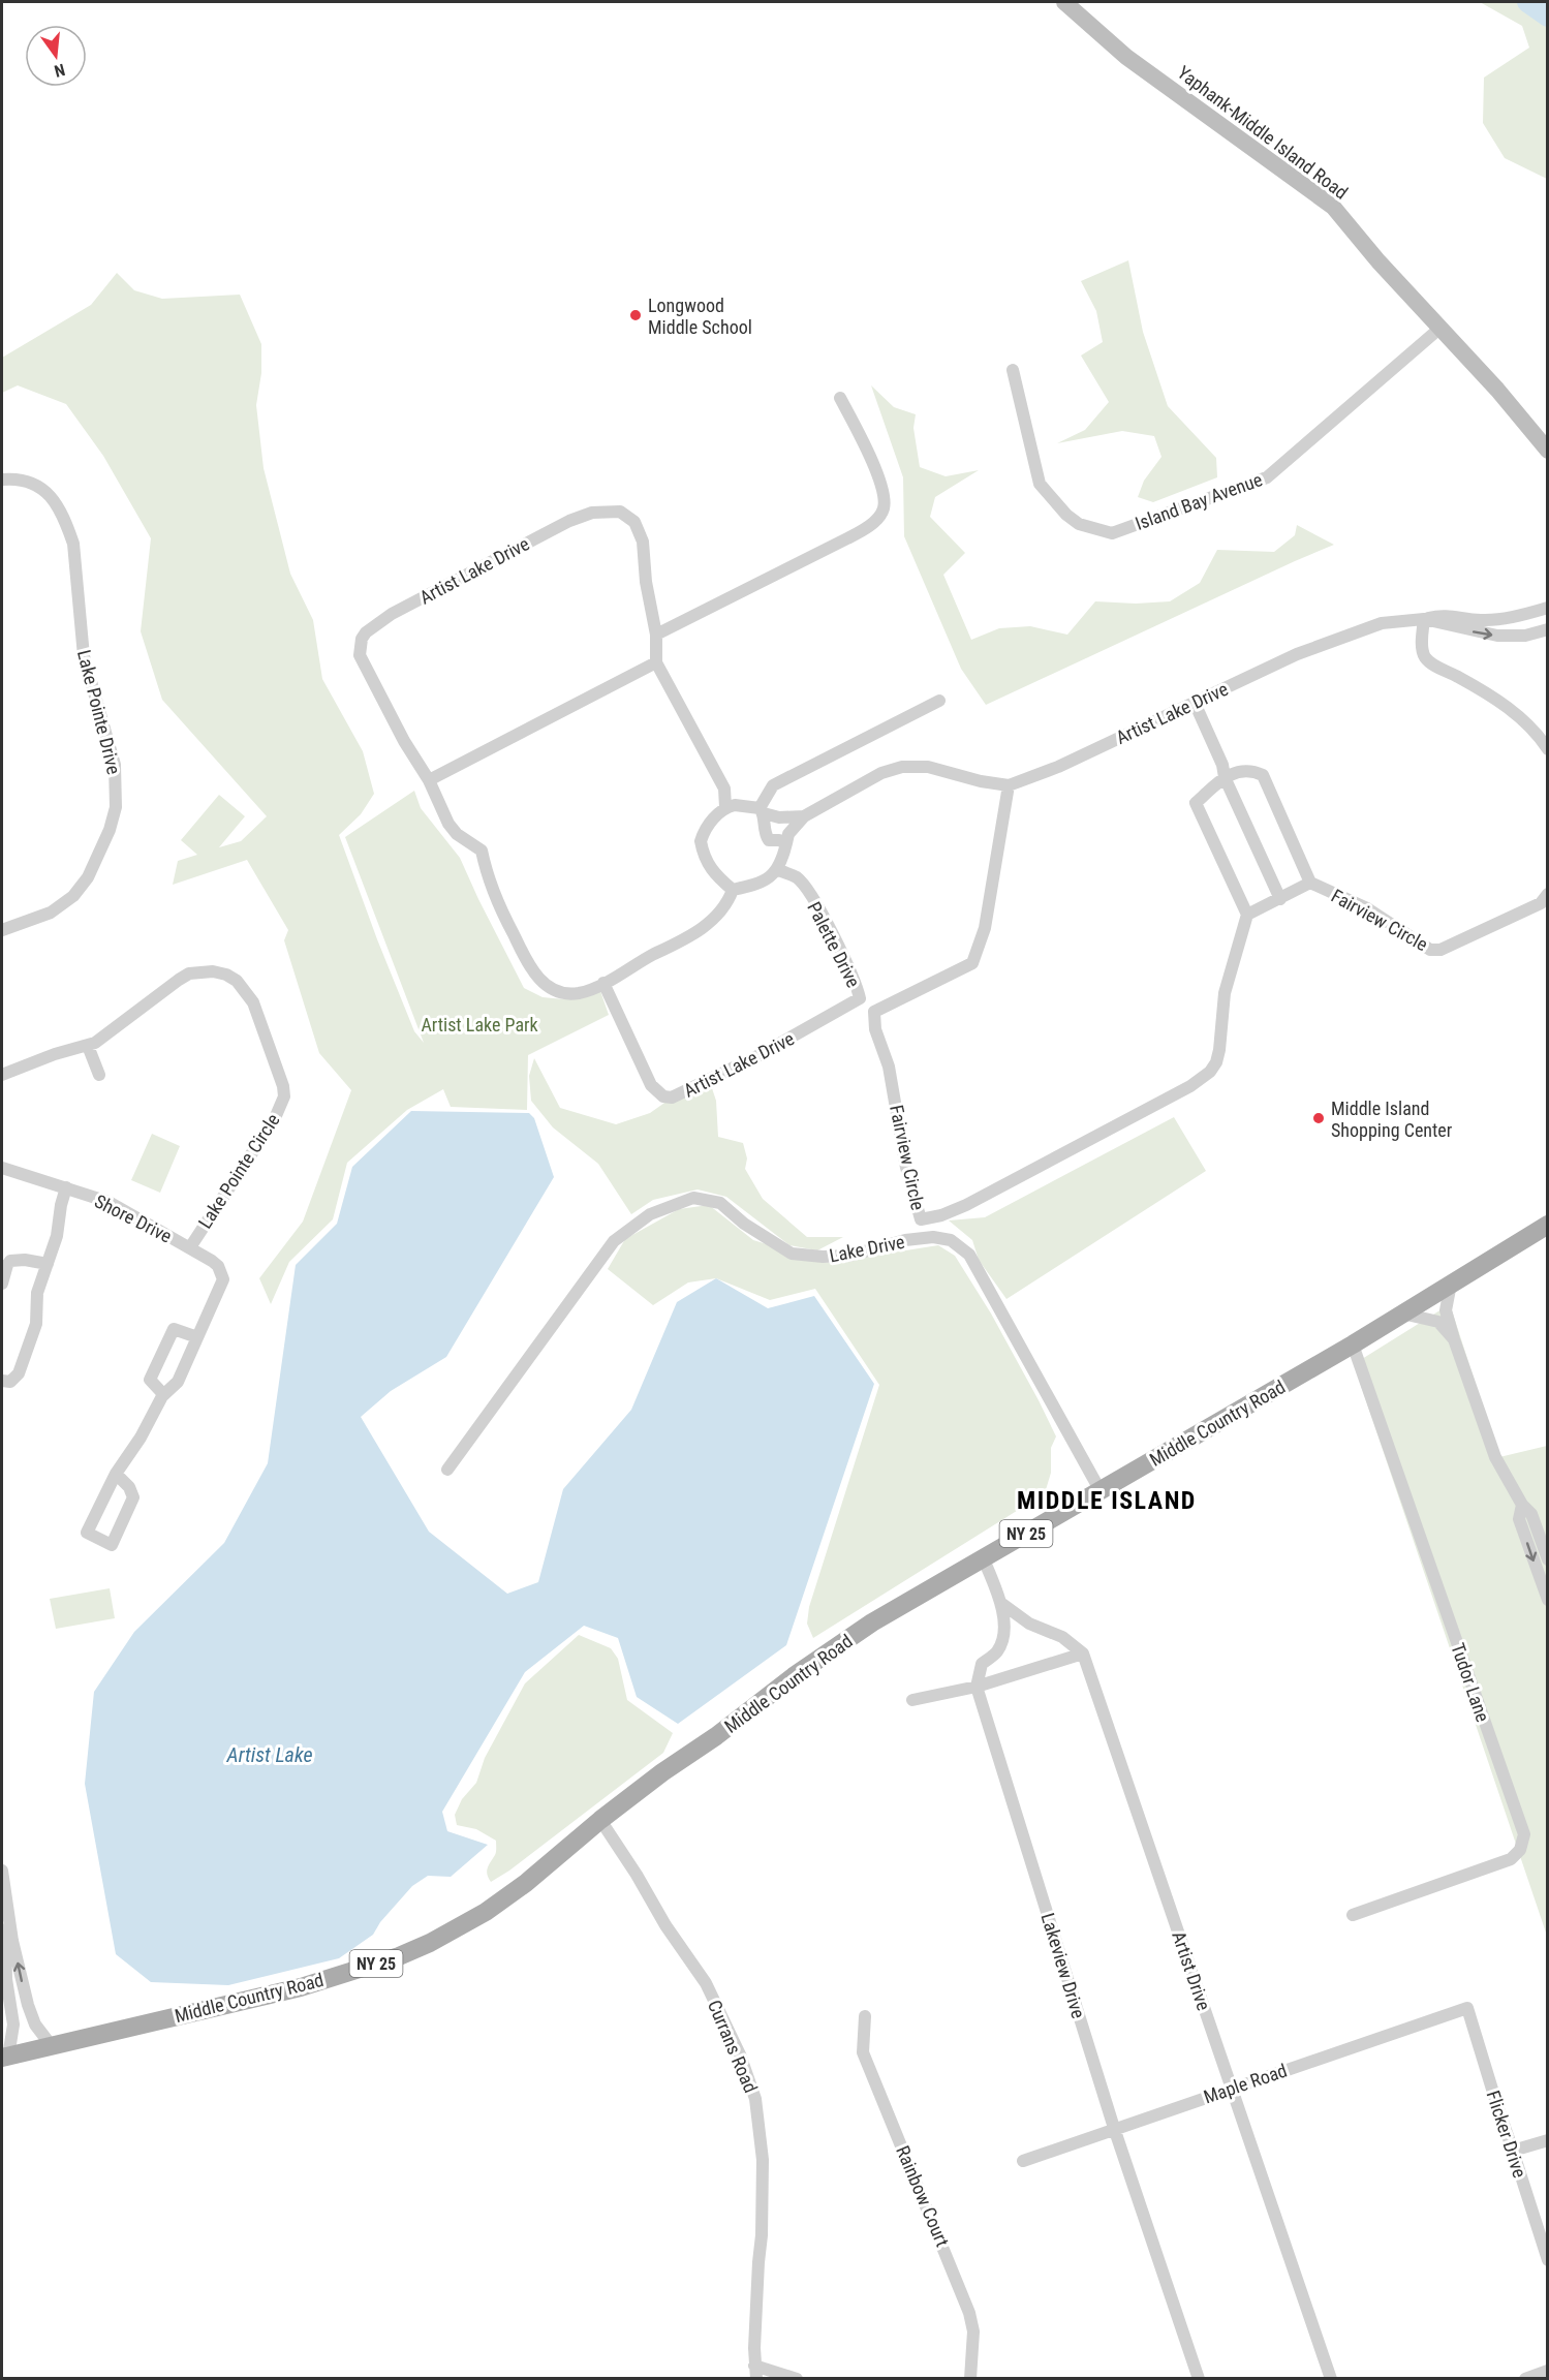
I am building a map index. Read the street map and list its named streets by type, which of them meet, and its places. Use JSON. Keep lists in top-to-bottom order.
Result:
{
  "streets": {
    "main road": ["Yaphank-Middle Island Road", "Middle Country Road", "NY 25"],
    "street": [
      "Island Bay Avenue",
      "Artist Lake Drive",
      "Lake Pointe Drive",
      "Fairview Circle",
      "Palette Drive",
      "Lake Pointe Circle",
      "Shore Drive",
      "Lake Drive",
      "Tudor Lane",
      "Lakeview Drive",
      "Artist Drive",
      "Currans Road",
      "Maple Road",
      "Flicker Drive",
      "Rainbow Court"
    ]
  },
  "crossings": [
    ["Yaphank-Middle Island Road", "Island Bay Avenue"],
    ["Artist Lake Drive", "Fairview Circle"],
    ["Artist Lake Drive", "Palette Drive"],
    ["Lake Pointe Circle", "Shore Drive"],
    ["Lake Drive", "Middle Country Road"],
    ["Middle Country Road", "Tudor Lane"],
    ["Middle Country Road", "Currans Road"],
    ["Lakeview Drive", "Maple Road"],
    ["Artist Drive", "Maple Road"],
    ["Maple Road", "Flicker Drive"]
  ],
  "districts": ["MIDDLE ISLAND"],
  "water": ["Artist Lake"],
  "parks": ["Artist Lake Park"],
  "places": ["Longwood Middle School", "Middle Island Shopping Center"],
  "north": "bottom"
}
